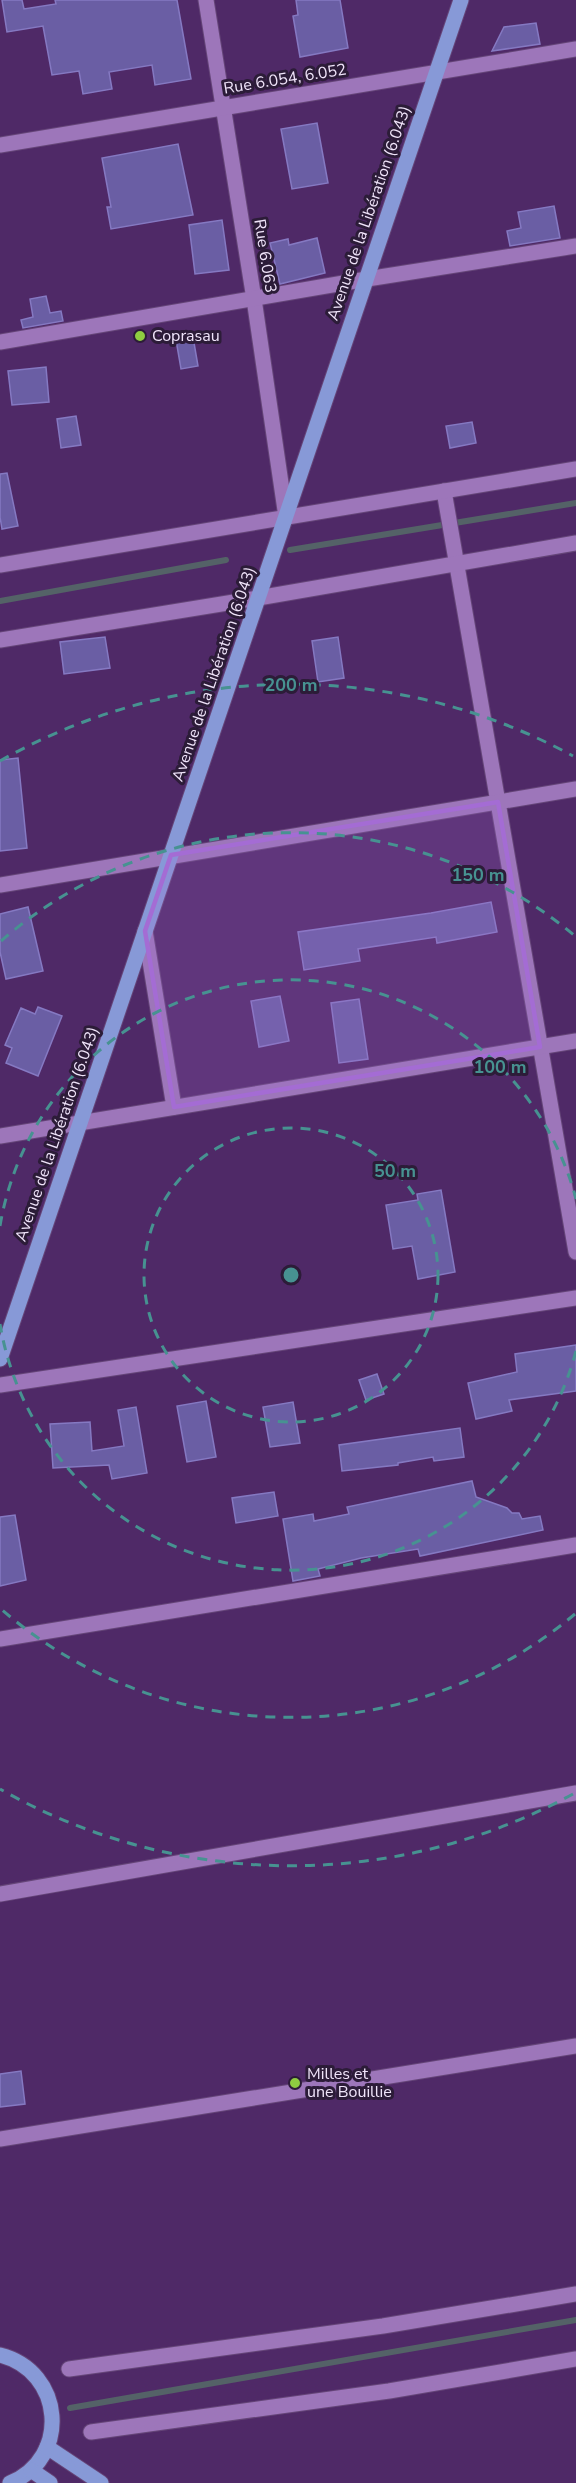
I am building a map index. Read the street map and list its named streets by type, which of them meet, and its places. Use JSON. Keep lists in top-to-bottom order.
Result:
{
  "streets": {
    "main road": ["Avenue de la Libération (6.043)"],
    "street": ["Rue 6.054, 6.052", "Rue 6.063"]
  },
  "crossings": [
    ["Rue 6.054, 6.052", "Avenue de la Libération (6.043)"],
    ["Rue 6.054, 6.052", "Rue 6.063"],
    ["Avenue de la Libération (6.043)", "Rue 6.063"]
  ],
  "places": ["Coprasau", "Milles et une Bouillie"],
  "rings": [
    "200 m",
    "150 m",
    "100 m",
    "50 m"
  ]
}
